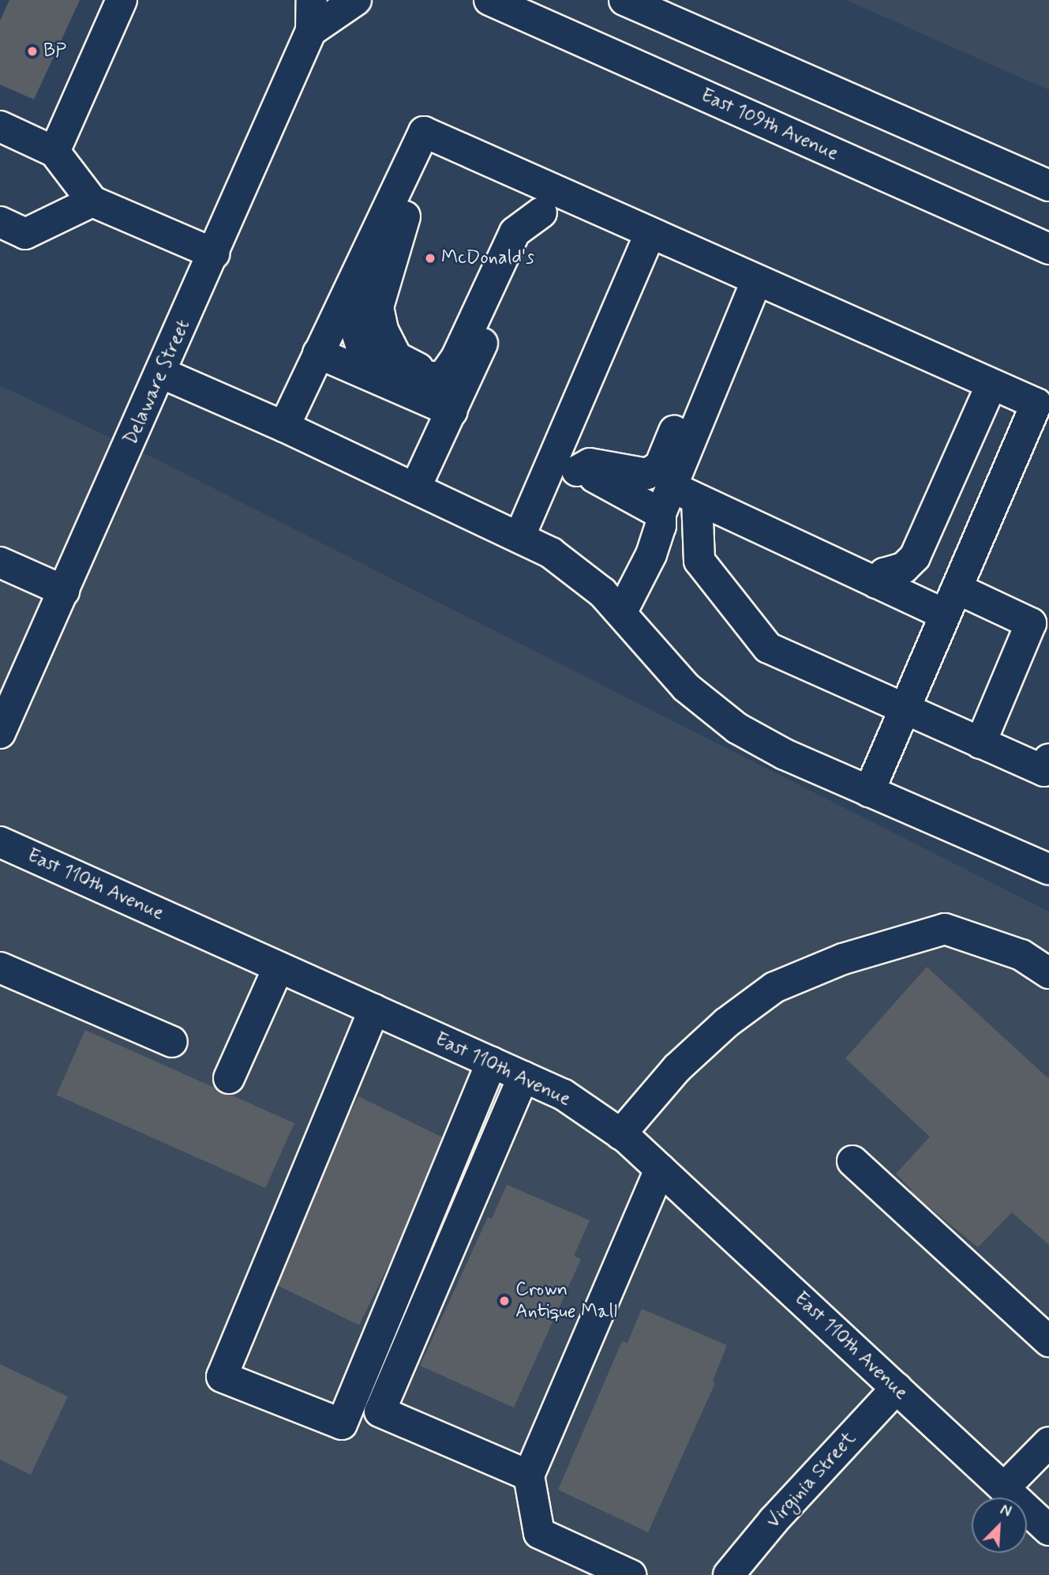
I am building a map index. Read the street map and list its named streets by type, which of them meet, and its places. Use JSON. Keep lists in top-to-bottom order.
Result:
{
  "streets": {
    "street": [
      "East 109th Avenue",
      "Delaware Street",
      "East 110th Avenue",
      "Virginia Street"
    ]
  },
  "crossings": [
    ["East 110th Avenue", "Virginia Street"]
  ],
  "places": ["BP", "McDonald's", "Crown Antique Mall"],
  "north": "top right"
}
